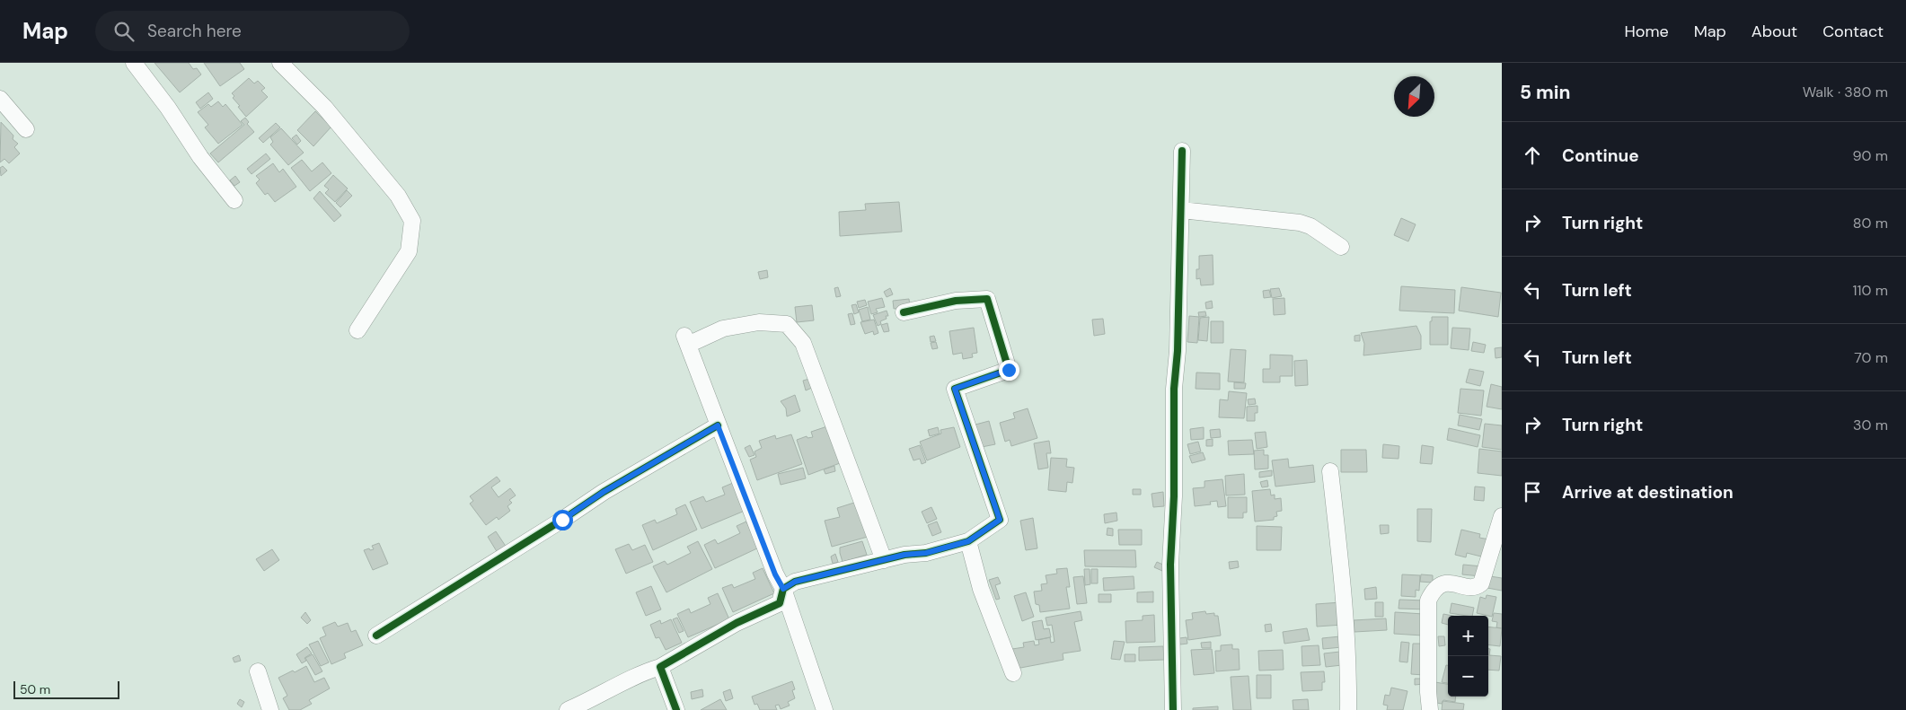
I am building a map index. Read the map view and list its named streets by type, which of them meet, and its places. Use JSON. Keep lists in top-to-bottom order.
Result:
{
  "scale_bar": "50 m",
  "north": "bottom left",
  "page": {
    "header": "Map",
    "search": "Search here",
    "nav": [
      "Home",
      "Map",
      "About",
      "Contact"
    ],
    "heading": ["5 min", "Walk · 380 m"],
    "list": [
      ["Continue", "90 m"],
      ["Turn right", "80 m"],
      ["Turn left", "110 m"],
      ["Turn left", "70 m"],
      ["Turn right", "30 m"],
      "Arrive at destination"
    ],
    "map_buttons": ["+", "−"],
    "scale": "50 m"
  }
}
